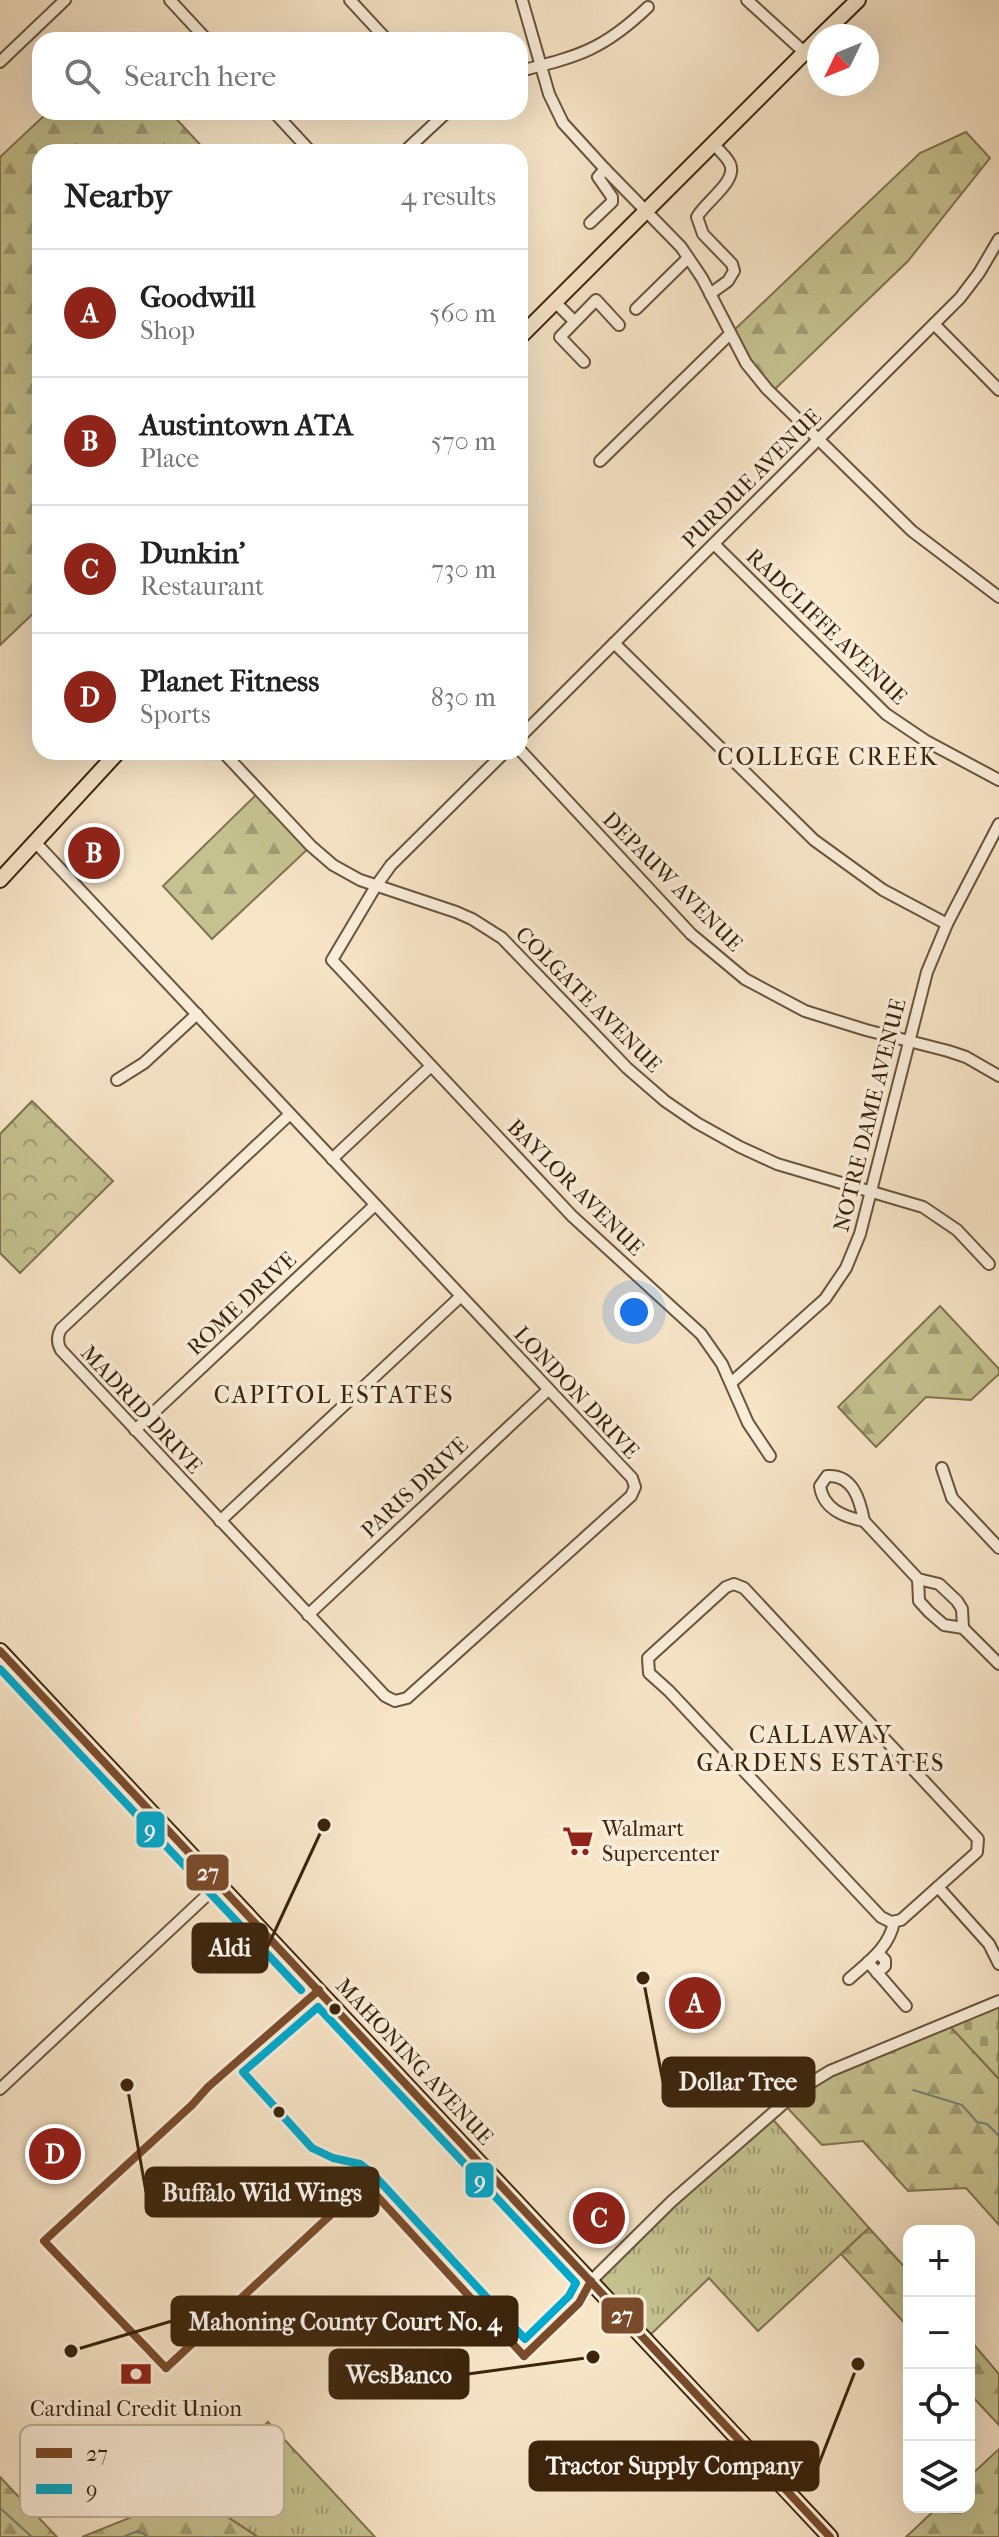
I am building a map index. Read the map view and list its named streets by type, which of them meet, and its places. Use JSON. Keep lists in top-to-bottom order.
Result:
{
  "streets": {
    "main road": ["MAHONING AVENUE"],
    "street": [
      "PURDUE AVENUE",
      "RADCLIFFE AVENUE",
      "DEPAUW AVENUE",
      "COLGATE AVENUE",
      "NOTRE DAME AVENUE",
      "BAYLOR AVENUE",
      "ROME DRIVE",
      "LONDON DRIVE",
      "MADRID DRIVE",
      "PARIS DRIVE"
    ]
  },
  "crossings": [
    ["PURDUE AVENUE", "RADCLIFFE AVENUE"],
    ["DEPAUW AVENUE", "NOTRE DAME AVENUE"],
    ["COLGATE AVENUE", "NOTRE DAME AVENUE"],
    ["COLGATE AVENUE", "BAYLOR AVENUE"],
    ["NOTRE DAME AVENUE", "BAYLOR AVENUE"],
    ["ROME DRIVE", "LONDON DRIVE"],
    ["ROME DRIVE", "MADRID DRIVE"],
    ["LONDON DRIVE", "MADRID DRIVE"],
    ["LONDON DRIVE", "PARIS DRIVE"],
    ["MADRID DRIVE", "PARIS DRIVE"]
  ],
  "districts": ["COLLEGE CREEK", "CAPITOL ESTATES", "CALLAWAY GARDENS ESTATES"],
  "places": {
    "other": [
      "Aldi",
      "Dollar Tree",
      "Buffalo Wild Wings",
      "Mahoning County Court No. 4",
      "WesBanco",
      "Tractor Supply Company"
    ],
    "supermarket": ["Walmart Supercenter"],
    "bank": ["Cardinal Credit Union"]
  },
  "lines": ["transit line 27", "transit line 9"],
  "legend": ["27", "9"],
  "north": "bottom left",
  "page": {
    "search": "Search here",
    "heading": ["Nearby", "4 results"],
    "list": [
      {
        "mark": "A",
        "name": "Goodwill",
        "note": "Shop",
        "value": "560 m"
      },
      {
        "mark": "B",
        "name": "Austintown ATA",
        "note": "Place",
        "value": "570 m"
      },
      {
        "mark": "C",
        "name": "Dunkin'",
        "note": "Restaurant",
        "value": "730 m"
      },
      {
        "mark": "D",
        "name": "Planet Fitness",
        "note": "Sports",
        "value": "830 m"
      }
    ],
    "pins": [
      "B",
      "A",
      "D",
      "C"
    ],
    "map_buttons": ["+", "−"]
  }
}
